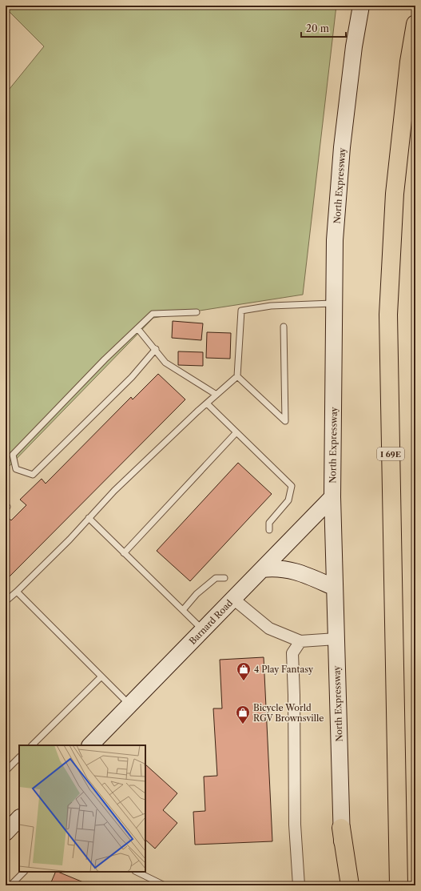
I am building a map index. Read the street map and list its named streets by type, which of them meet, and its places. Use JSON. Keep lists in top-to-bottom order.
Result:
{
  "streets": {
    "highway": ["I 69E"],
    "main road": ["North Expressway", "Barnard Road"]
  },
  "crossings": [
    ["North Expressway", "Barnard Road"]
  ],
  "places": {
    "shop": ["4 Play Fantasy", "Bicycle World RGV Brownsville"]
  },
  "scale_bar": "20 m"
}
